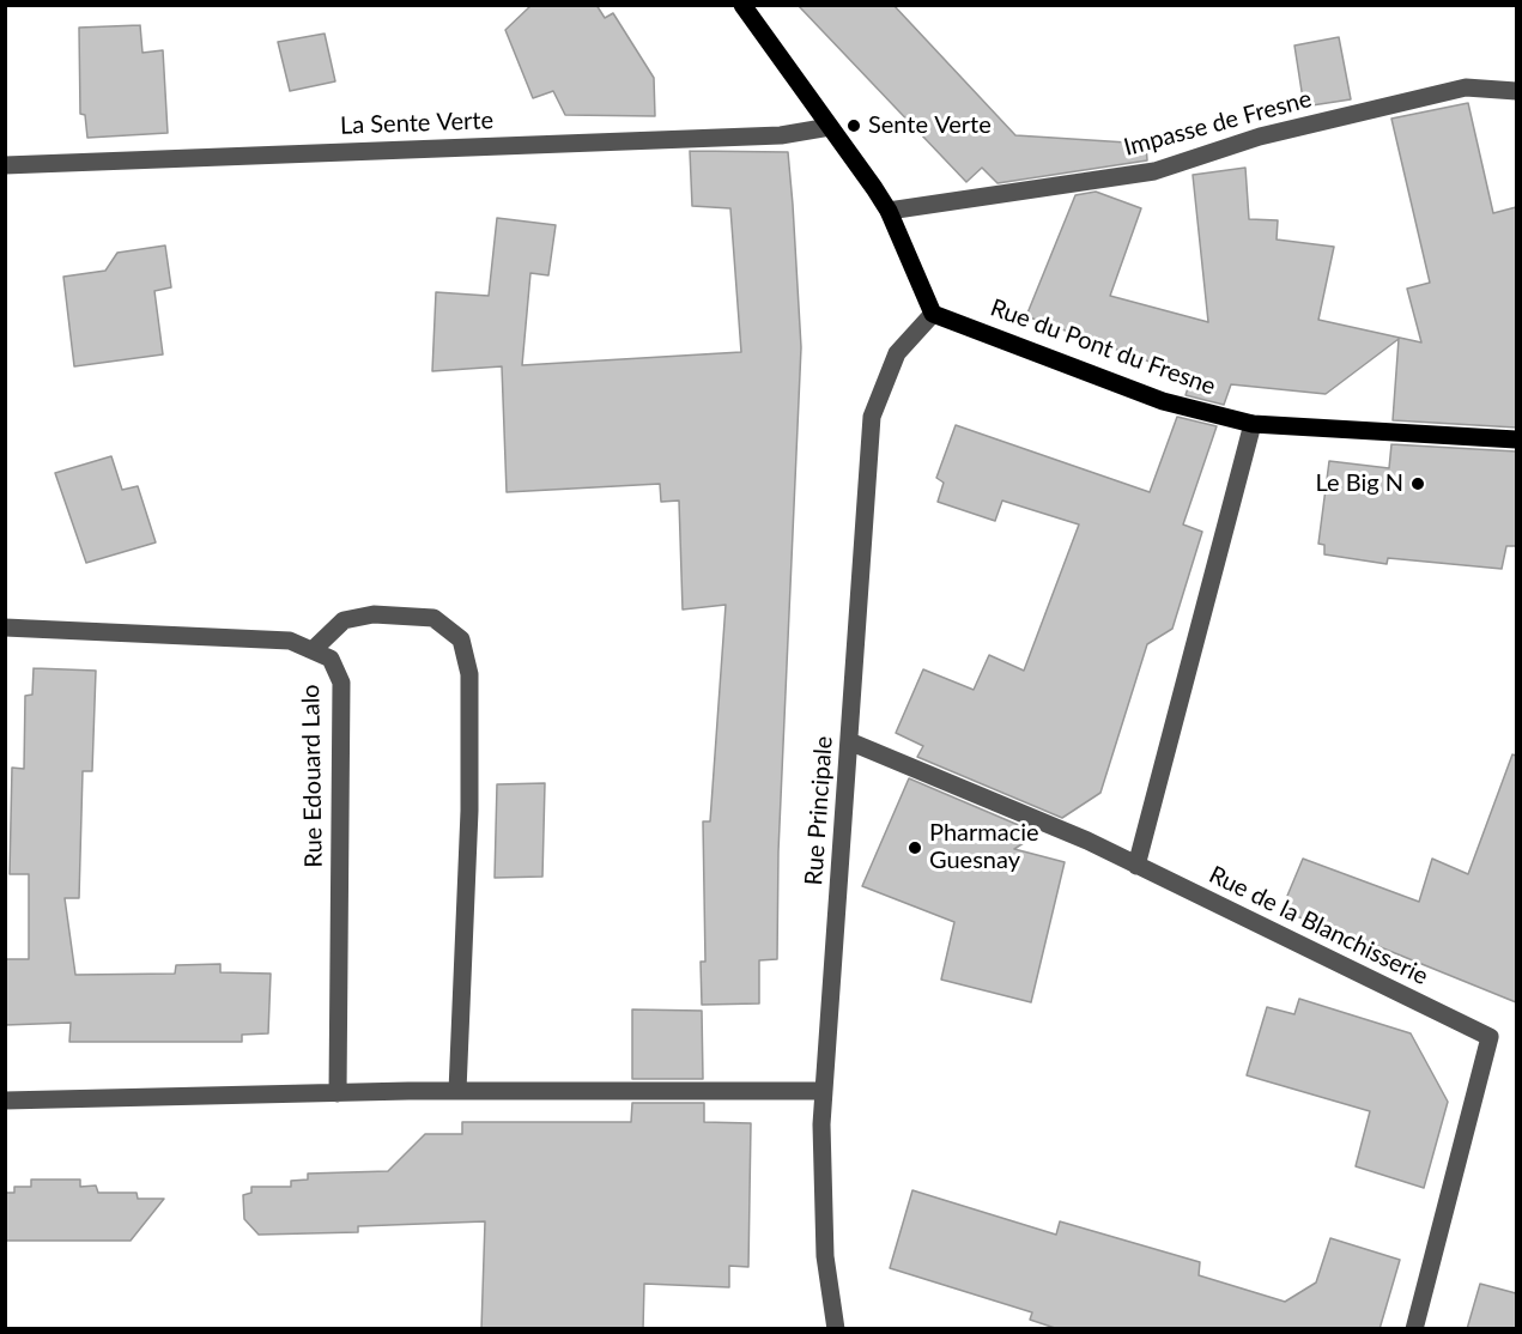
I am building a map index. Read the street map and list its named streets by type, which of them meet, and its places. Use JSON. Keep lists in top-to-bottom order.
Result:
{
  "streets": {
    "main road": ["Rue du Pont du Fresne"],
    "street": [
      "La Sente Verte",
      "Impasse de Fresne",
      "Rue Edouard Lalo",
      "Rue Principale",
      "Rue de la Blanchisserie"
    ]
  },
  "crossings": [
    ["Rue du Pont du Fresne", "Rue Principale"],
    ["Rue Principale", "Rue de la Blanchisserie"]
  ],
  "places": ["Sente Verte", "Le Big N", "Pharmacie Guesnay"]
}
